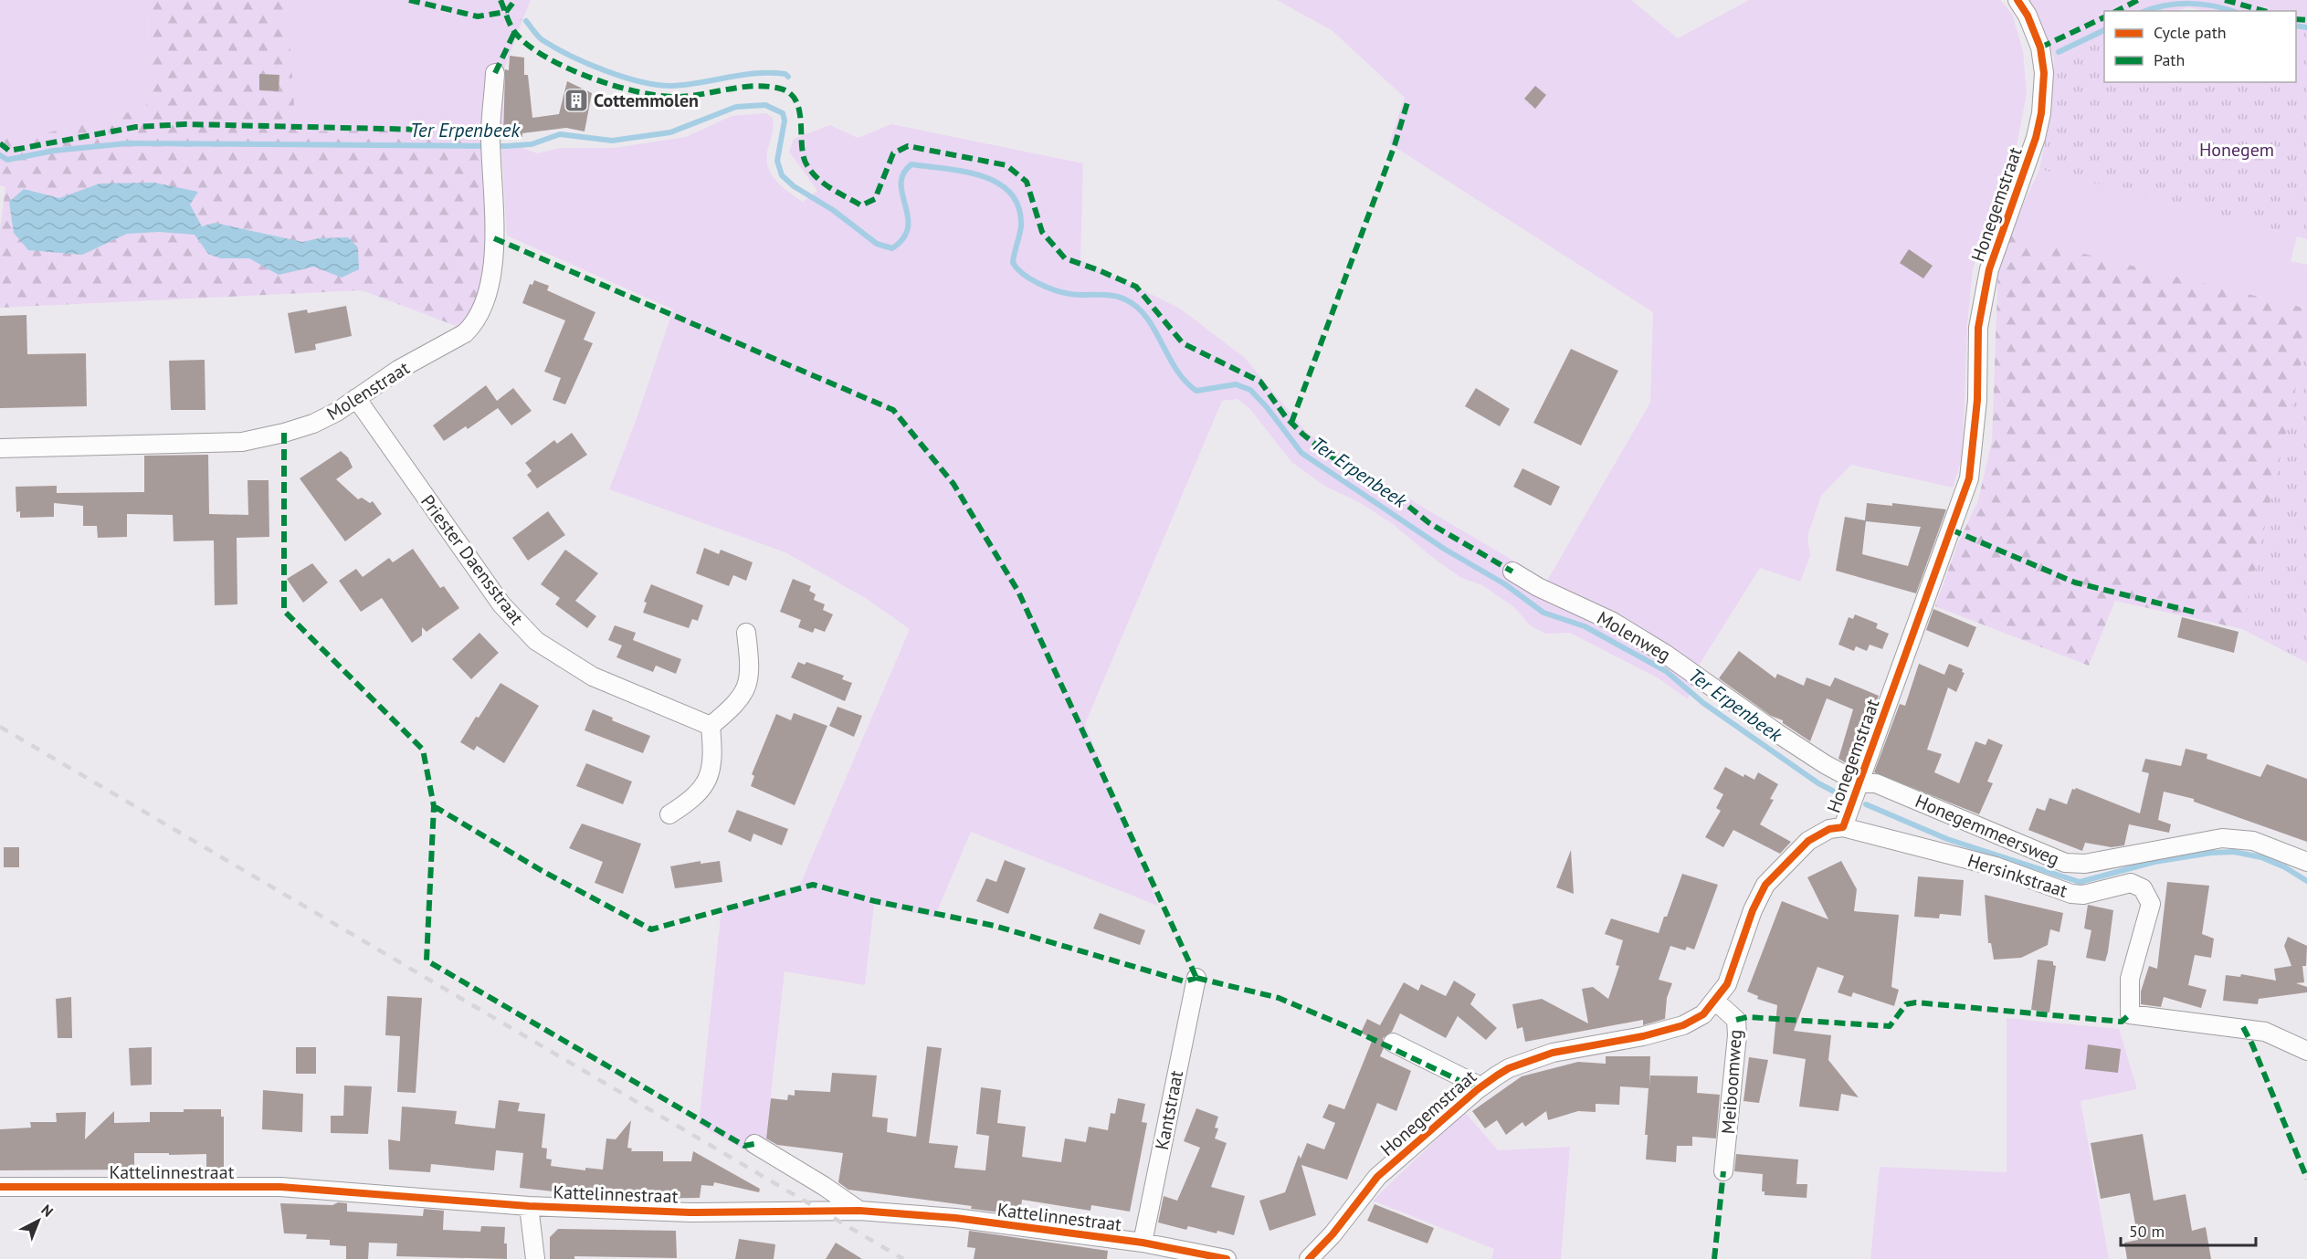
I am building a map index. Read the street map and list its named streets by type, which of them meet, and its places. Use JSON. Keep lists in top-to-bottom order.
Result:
{
  "streets": {
    "street": [
      "Honegemstraat",
      "Molenstraat",
      "Priester Daensstraat",
      "Molenweg",
      "Honegemmeersweg",
      "Hersinkstraat",
      "Meiboomweg",
      "Kantstraat",
      "Kattelinnestraat"
    ]
  },
  "crossings": [
    ["Honegemstraat", "Molenweg"],
    ["Honegemstraat", "Honegemmeersweg"],
    ["Honegemstraat", "Hersinkstraat"],
    ["Honegemstraat", "Meiboomweg"],
    ["Molenstraat", "Priester Daensstraat"],
    ["Molenweg", "Honegemmeersweg"],
    ["Kantstraat", "Kattelinnestraat"]
  ],
  "water": ["Ter Erpenbeek"],
  "parks": ["Honegem"],
  "places": {
    "building": ["Cottemmolen"]
  },
  "legend": ["Cycle path", "Path"],
  "scale_bar": "50 m",
  "north": "top right"
}
